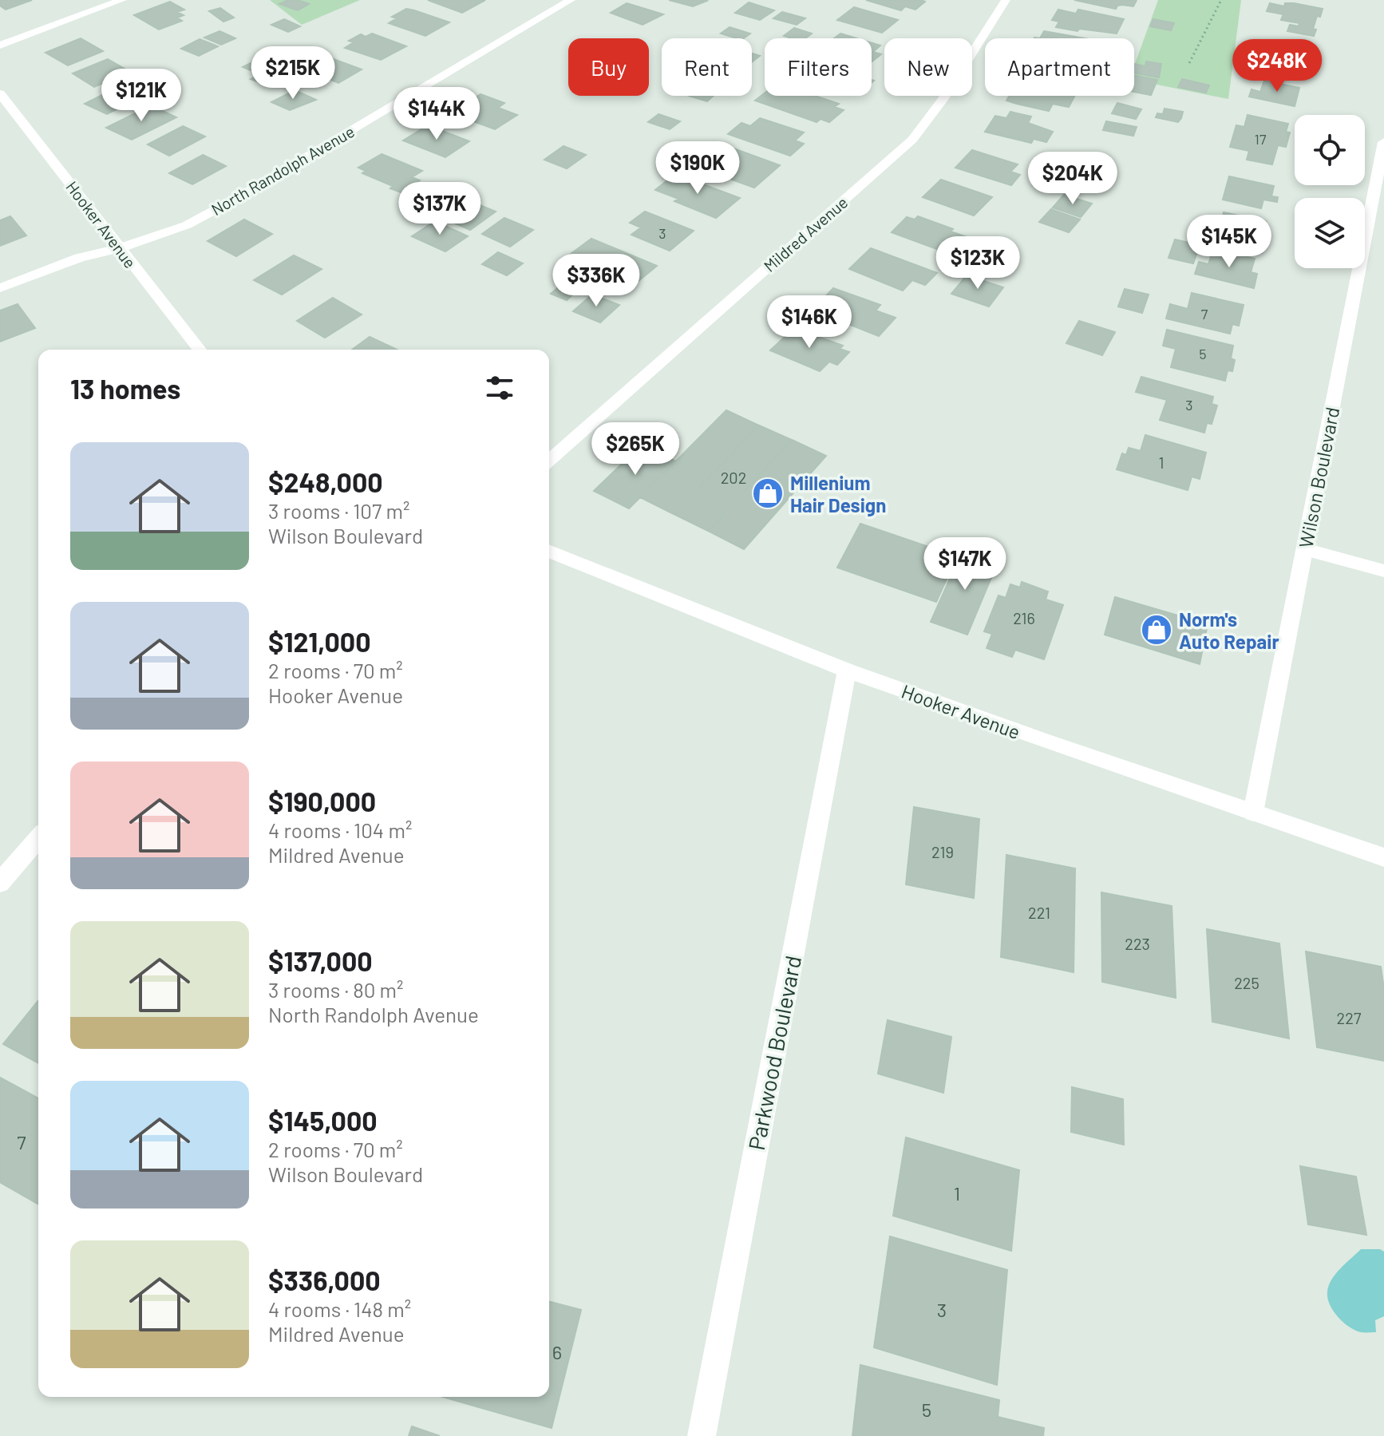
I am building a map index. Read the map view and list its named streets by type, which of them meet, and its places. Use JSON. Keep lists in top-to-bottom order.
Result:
{
  "streets": {
    "street": [
      "North Randolph Avenue",
      "Hooker Avenue",
      "Mildred Avenue",
      "Wilson Boulevard",
      "Parkwood Boulevard"
    ]
  },
  "crossings": [
    ["North Randolph Avenue", "Hooker Avenue"],
    ["Hooker Avenue", "Wilson Boulevard"],
    ["Hooker Avenue", "Parkwood Boulevard"]
  ],
  "places": {
    "shop": ["Millenium Hair Design", "Norm's Auto Repair"]
  },
  "house_numbers": [
    "17",
    "3",
    "7",
    "5",
    "3",
    "1",
    "202",
    "216",
    "219",
    "221",
    "223",
    "225",
    "227",
    "7",
    "1",
    "3",
    "6",
    "5"
  ],
  "page": {
    "chip": [
      "Buy",
      "Rent",
      "Filters",
      "New",
      "Apartment"
    ],
    "price": [
      "$248K",
      "$215K",
      "$121K",
      "$144K",
      "$190K",
      "$204K",
      "$137K",
      "$145K",
      "$123K",
      "$336K",
      "$146K",
      "$265K",
      "$147K"
    ],
    "heading": "13 homes",
    "list": [
      {
        "name": "$248,000",
        "note": "3 rooms · 107 m² · Wilson Boulevard"
      },
      {
        "name": "$121,000",
        "note": "2 rooms · 70 m² · Hooker Avenue"
      },
      {
        "name": "$190,000",
        "note": "4 rooms · 104 m² · Mildred Avenue"
      },
      {
        "name": "$137,000",
        "note": "3 rooms · 80 m² · North Randolph Avenue"
      },
      {
        "name": "$145,000",
        "note": "2 rooms · 70 m² · Wilson Boulevard"
      },
      {
        "name": "$336,000",
        "note": "4 rooms · 148 m² · Mildred Avenue"
      }
    ]
  }
}
